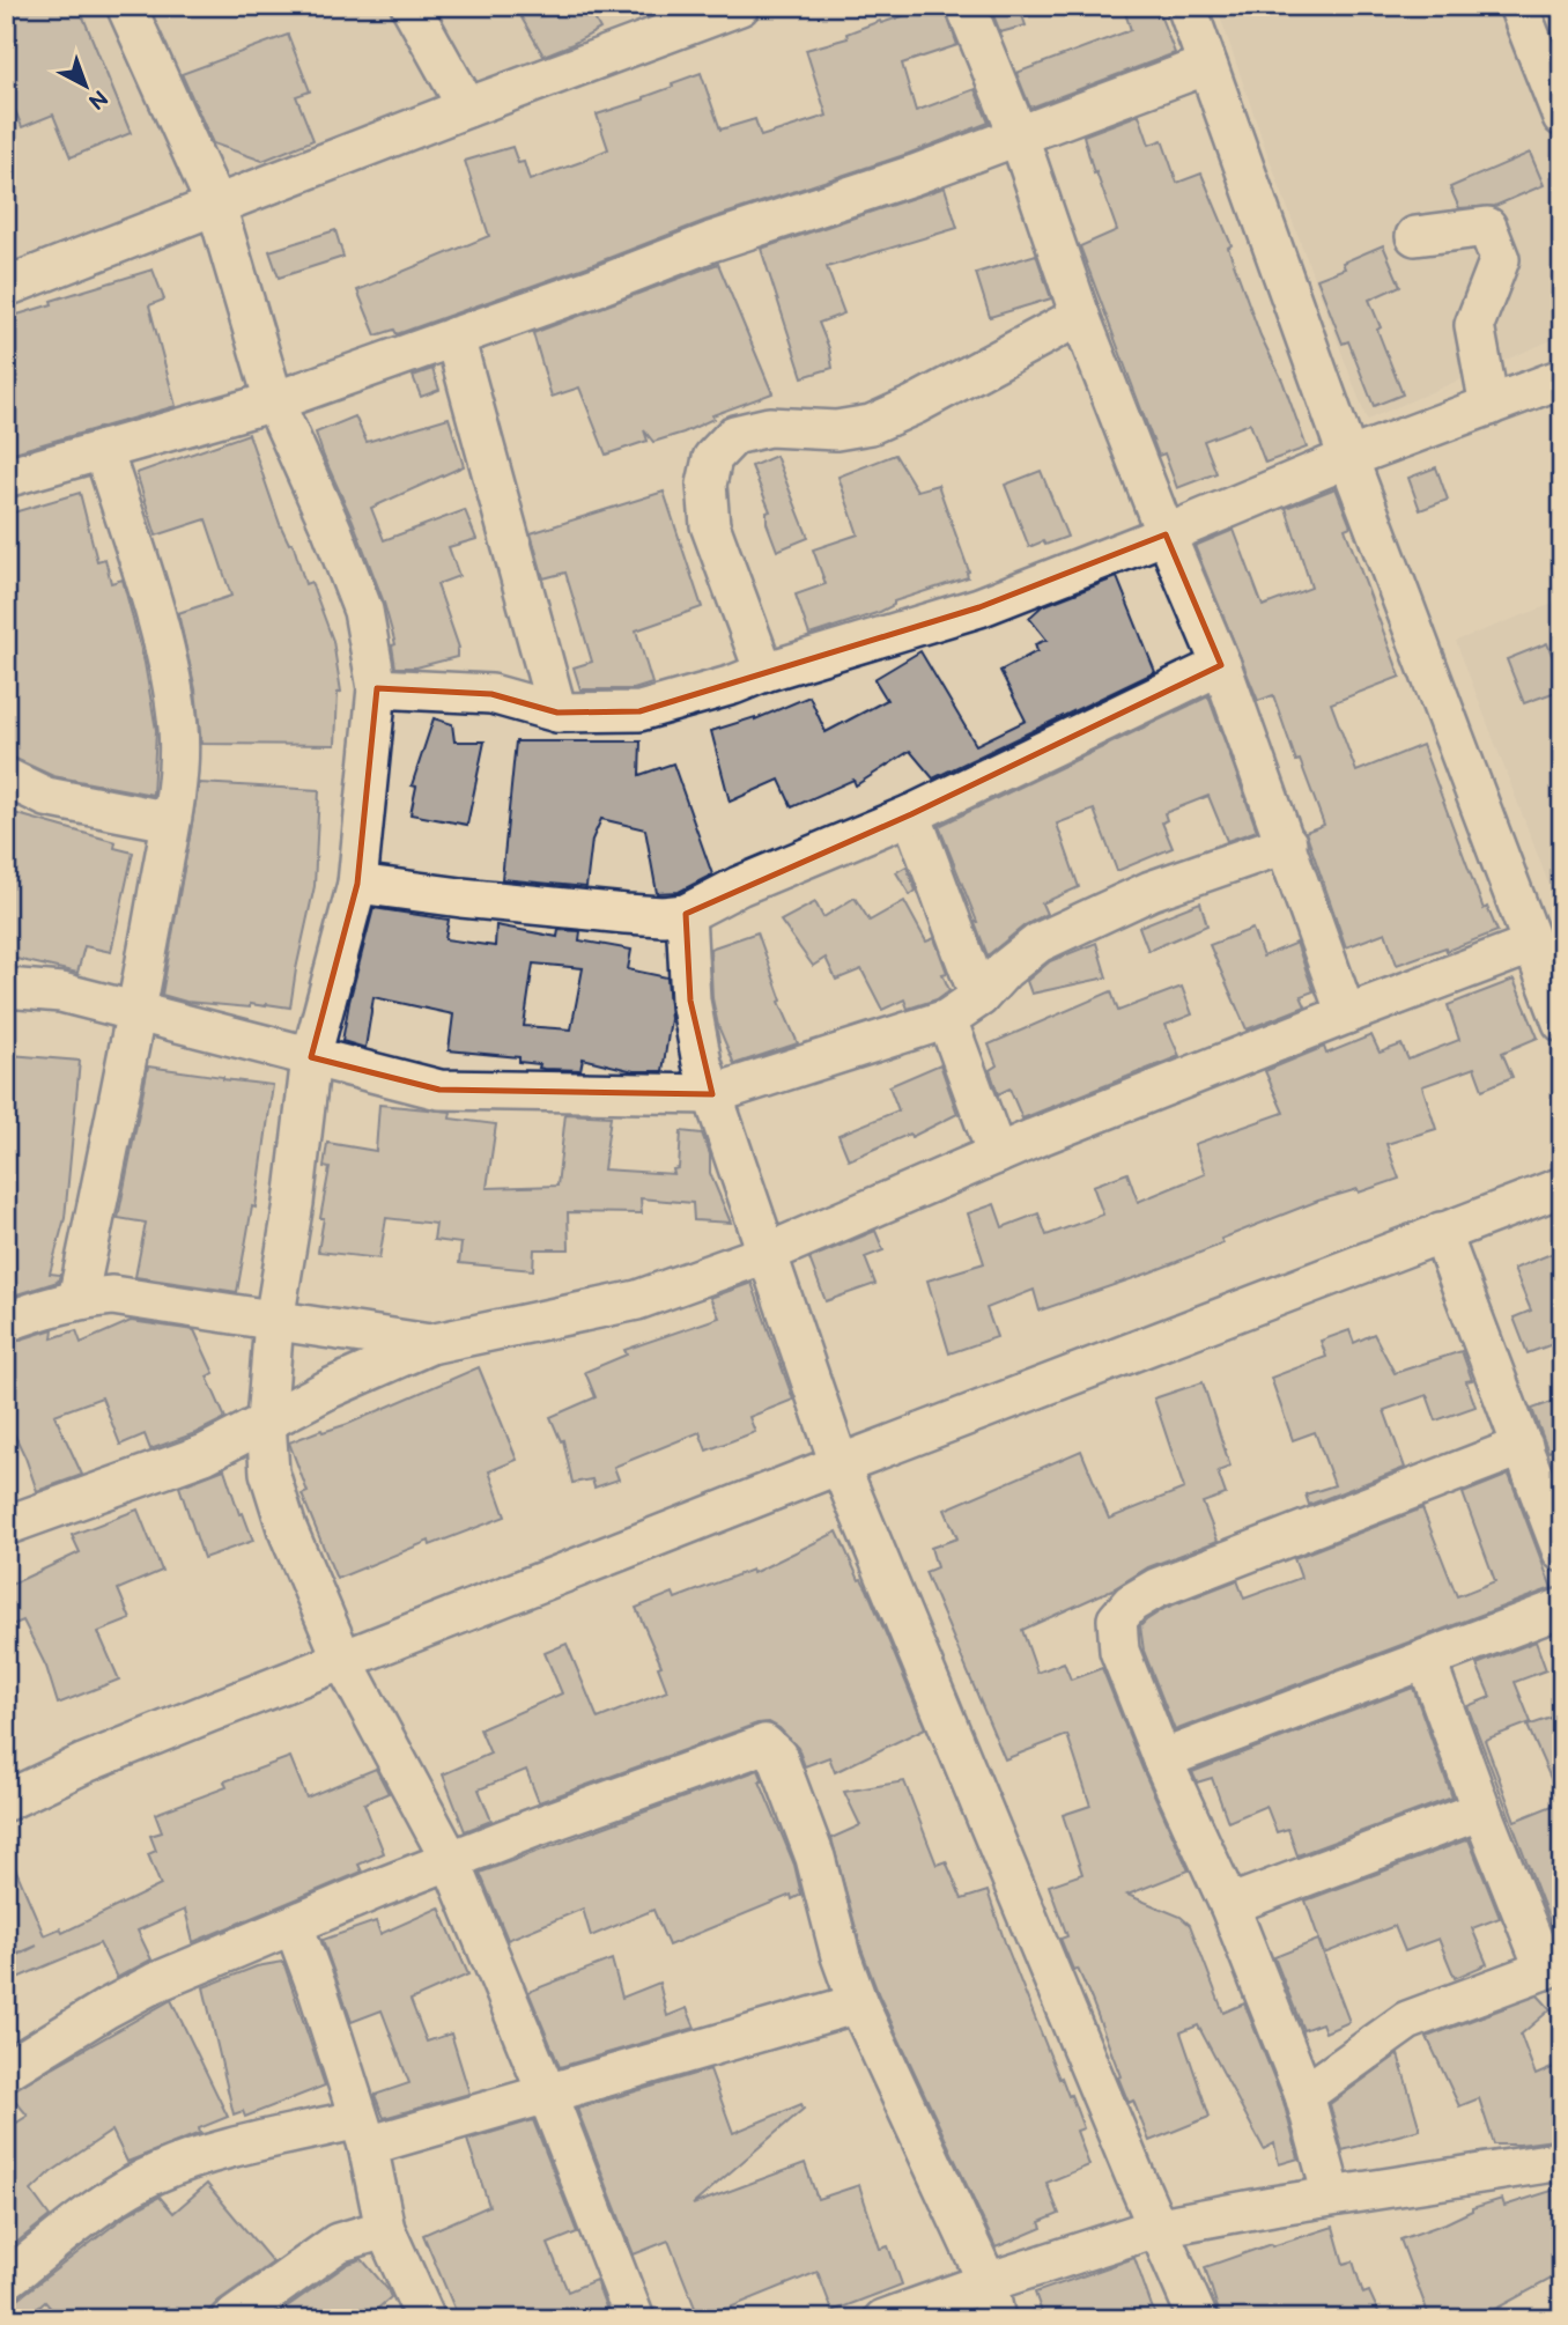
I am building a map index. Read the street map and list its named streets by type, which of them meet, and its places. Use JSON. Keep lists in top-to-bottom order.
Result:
{
  "north": "bottom right"
}
